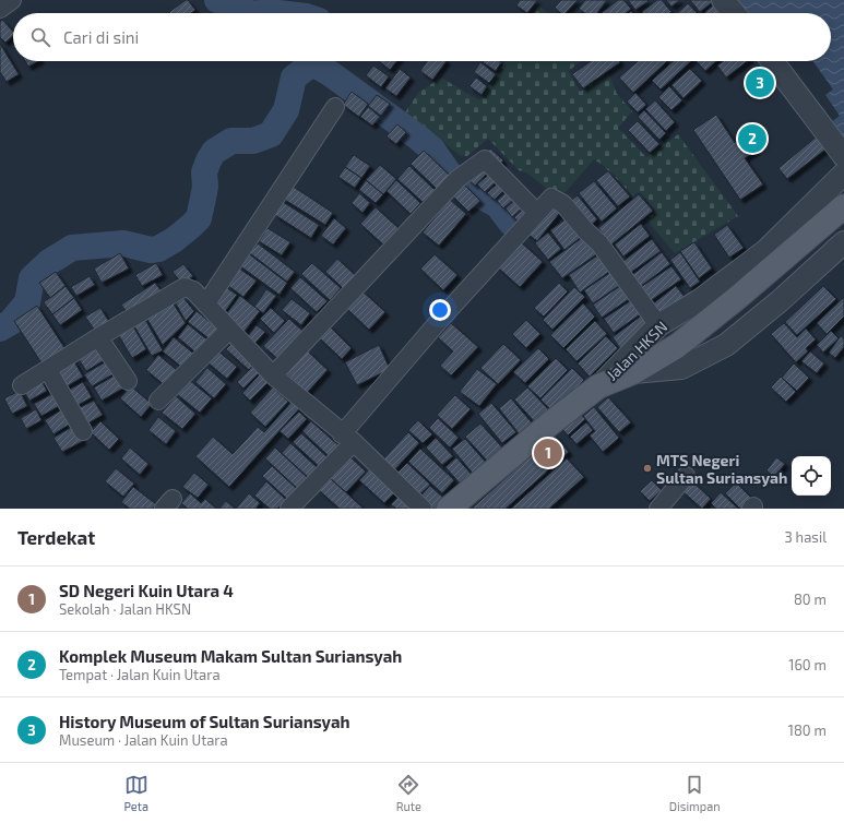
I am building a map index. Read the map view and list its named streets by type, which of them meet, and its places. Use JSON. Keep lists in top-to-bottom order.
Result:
{
  "streets": {
    "main road": ["Jalan HKSN"]
  },
  "places": ["MTS Negeri Sultan Suriansyah"],
  "page": {
    "search": "Cari di sini",
    "pins": ["3", "2", "1"],
    "heading": ["Terdekat", "3 hasil"],
    "list": [
      {
        "mark": "1",
        "name": "SD Negeri Kuin Utara 4",
        "note": "Sekolah · Jalan HKSN",
        "value": "80 m"
      },
      {
        "mark": "2",
        "name": "Komplek Museum Makam Sultan Suriansyah",
        "note": "Tempat · Jalan Kuin Utara",
        "value": "160 m"
      },
      {
        "mark": "3",
        "name": "History Museum of Sultan Suriansyah",
        "note": "Museum · Jalan Kuin Utara",
        "value": "180 m"
      }
    ],
    "nav": ["Peta", "Rute", "Disimpan"]
  }
}
